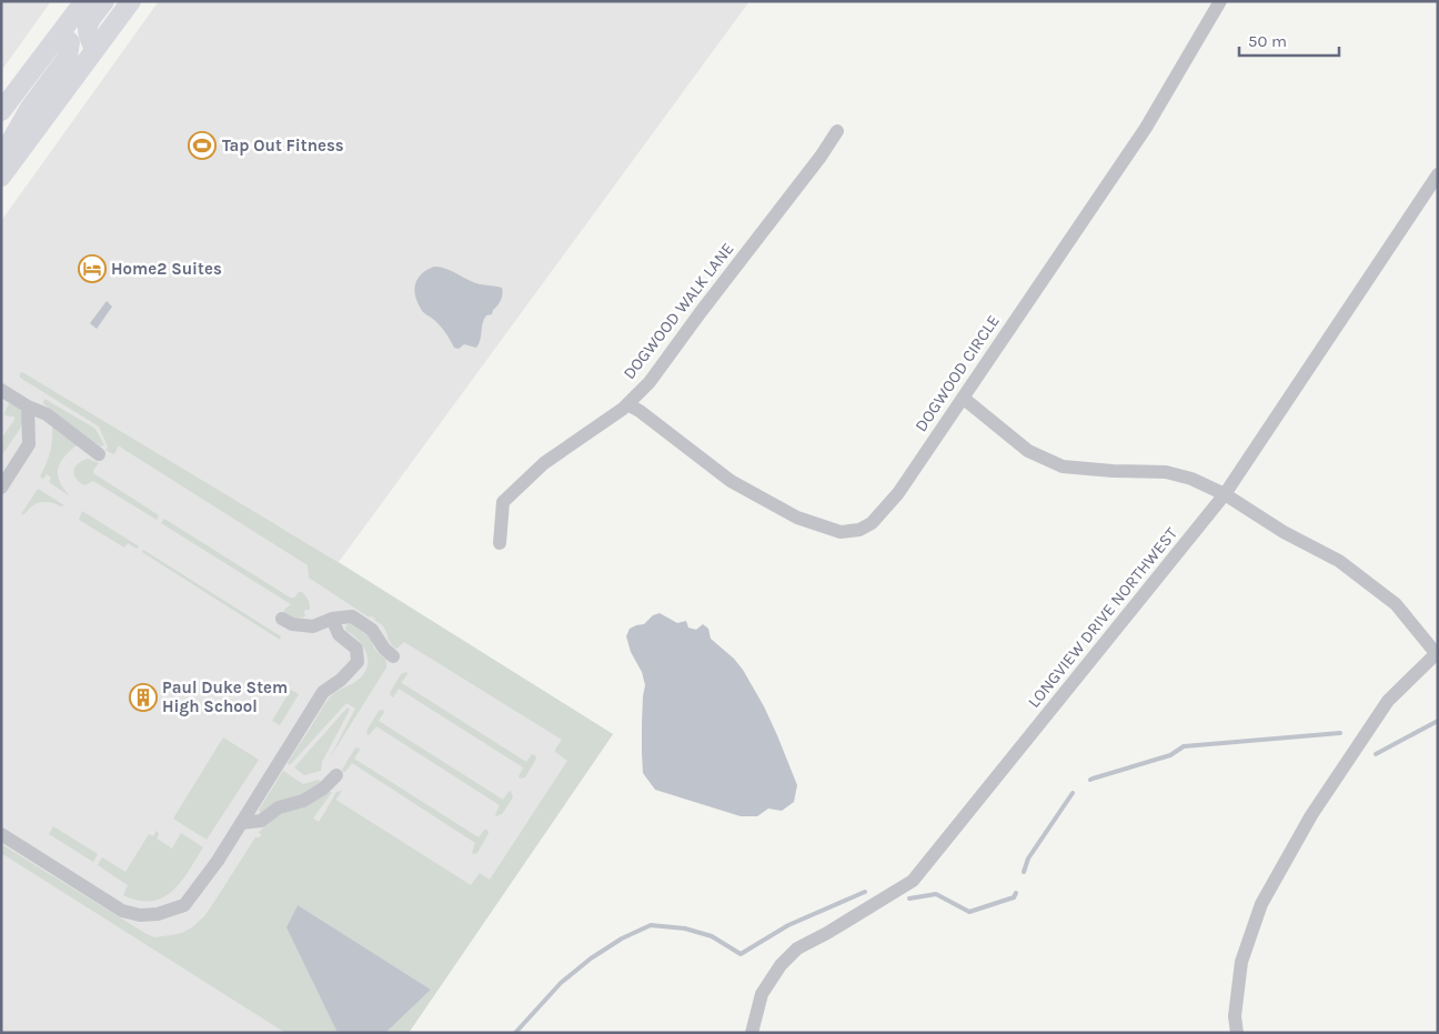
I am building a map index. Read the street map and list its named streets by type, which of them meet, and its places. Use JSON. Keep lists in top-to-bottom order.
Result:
{
  "streets": {
    "street": ["DOGWOOD WALK LANE", "DOGWOOD CIRCLE", "LONGVIEW DRIVE NORTHWEST"]
  },
  "crossings": [
    ["DOGWOOD WALK LANE", "DOGWOOD CIRCLE"]
  ],
  "places": {
    "sports": ["Tap Out Fitness"],
    "hotel": ["Home2 Suites"],
    "building": ["Paul Duke Stem High School"]
  },
  "scale_bar": "50 m"
}
